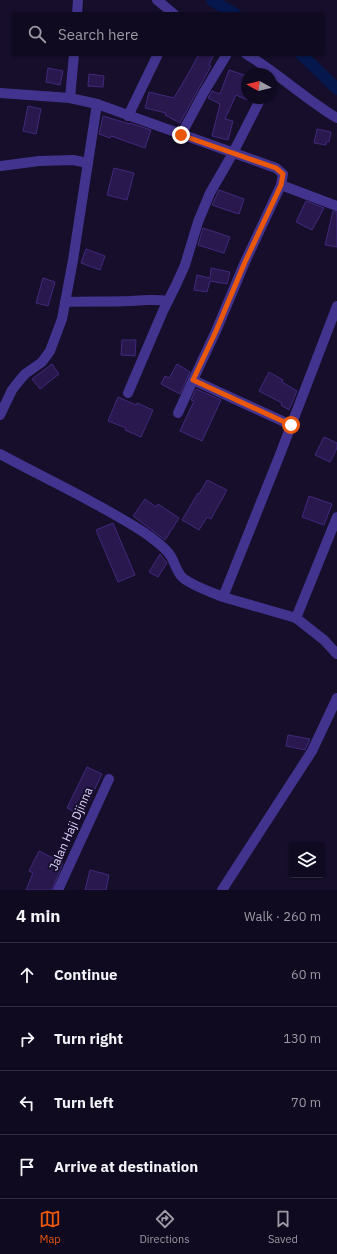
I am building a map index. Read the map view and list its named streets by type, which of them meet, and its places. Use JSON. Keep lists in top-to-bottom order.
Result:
{
  "streets": {
    "street": ["Jalan Haji Djinna"]
  },
  "north": "left",
  "page": {
    "search": "Search here",
    "heading": ["4 min", "Walk · 260 m"],
    "list": [
      ["Continue", "60 m"],
      ["Turn right", "130 m"],
      ["Turn left", "70 m"],
      "Arrive at destination"
    ],
    "nav": ["Map", "Directions", "Saved"]
  }
}
